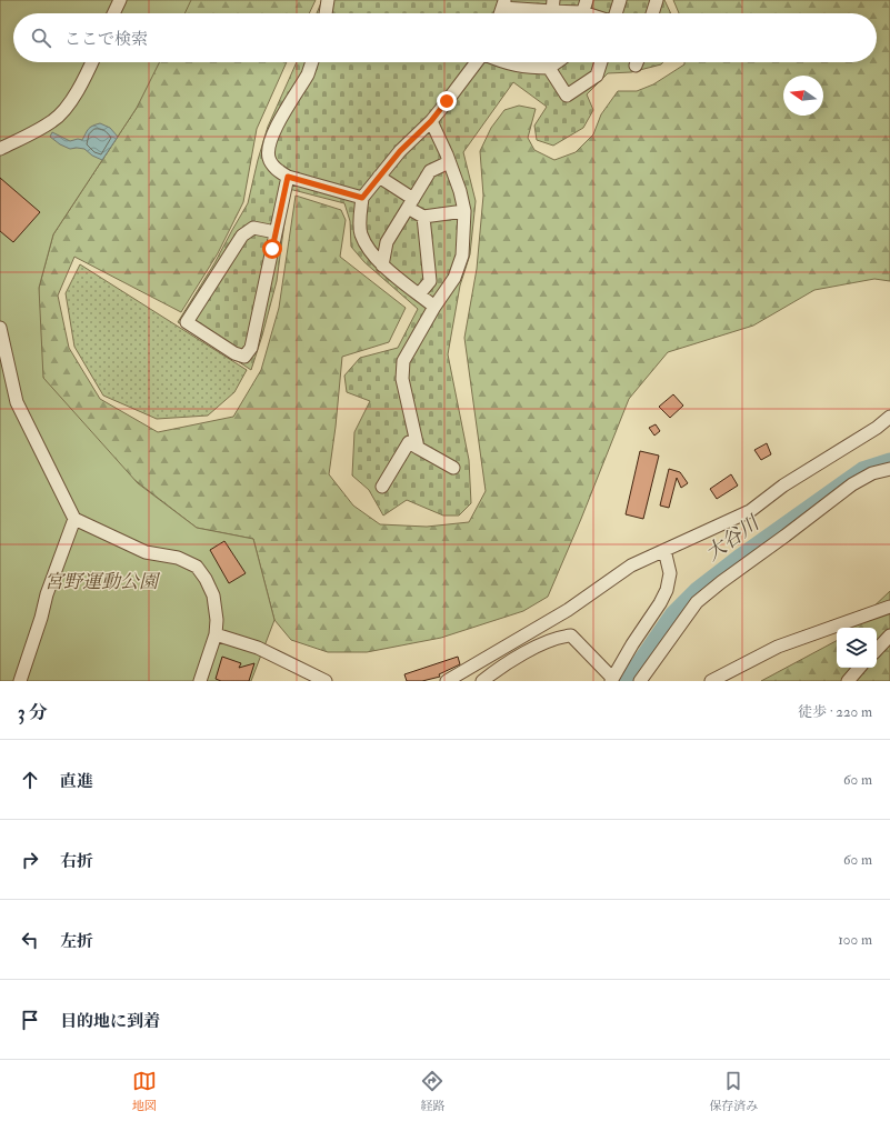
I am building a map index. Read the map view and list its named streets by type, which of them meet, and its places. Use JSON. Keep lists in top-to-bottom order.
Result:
{
  "water": ["大谷川"],
  "parks": ["宮野運動公園"],
  "north": "left",
  "page": {
    "search": "ここで検索",
    "heading": ["3 分", "徒歩 · 220 m"],
    "list": [
      ["直進", "60 m"],
      ["右折", "60 m"],
      ["左折", "100 m"],
      "目的地に到着"
    ],
    "nav": ["地図", "経路", "保存済み"]
  }
}
